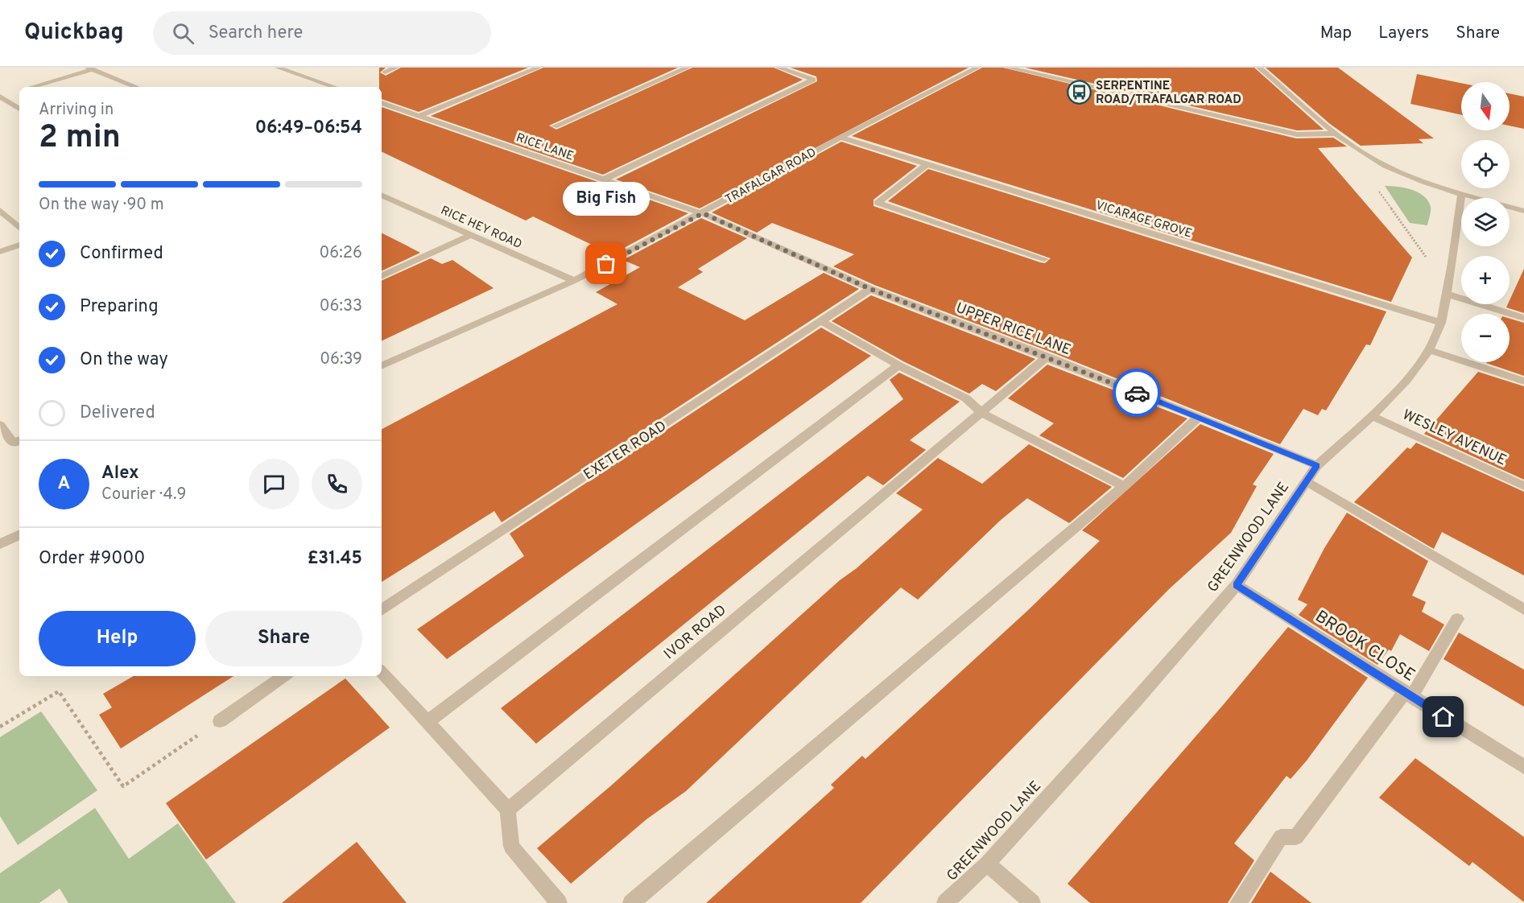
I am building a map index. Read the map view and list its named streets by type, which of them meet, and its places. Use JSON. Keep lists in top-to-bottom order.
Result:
{
  "streets": {
    "street": [
      "RICE LANE",
      "TRAFALGAR ROAD",
      "VICARAGE GROVE",
      "RICE HEY ROAD",
      "UPPER RICE LANE",
      "WESLEY AVENUE",
      "EXETER ROAD",
      "GREENWOOD LANE",
      "IVOR ROAD",
      "BROOK CLOSE"
    ]
  },
  "crossings": [
    ["RICE LANE", "TRAFALGAR ROAD"],
    ["RICE LANE", "UPPER RICE LANE"],
    ["TRAFALGAR ROAD", "VICARAGE GROVE"],
    ["TRAFALGAR ROAD", "RICE HEY ROAD"],
    ["TRAFALGAR ROAD", "UPPER RICE LANE"],
    ["VICARAGE GROVE", "GREENWOOD LANE"],
    ["UPPER RICE LANE", "EXETER ROAD"],
    ["UPPER RICE LANE", "GREENWOOD LANE"],
    ["UPPER RICE LANE", "IVOR ROAD"],
    ["WESLEY AVENUE", "GREENWOOD LANE"],
    ["GREENWOOD LANE", "BROOK CLOSE"]
  ],
  "places": {
    "bus stop": ["SERPENTINE ROAD/TRAFALGAR ROAD"],
    "other": ["Big Fish"]
  },
  "north": "bottom",
  "page": {
    "header": "Quickbag",
    "search": "Search here",
    "nav": ["Map", "Layers", "Share"],
    "map_buttons": ["+", "−"],
    "heading": ["2 min", "Arriving in", "06:49–06:54"],
    "panel": [
      "Alex",
      "Courier · 4.9",
      "Order #9000",
      "£31.45"
    ],
    "bar": "On the way · 90 m",
    "bubble": "Big Fish",
    "list": [
      ["Confirmed", "06:26"],
      ["Preparing", "06:33"],
      ["On the way", "06:39"],
      "Delivered"
    ],
    "round": "A",
    "buttons": ["Help", "Share"]
  }
}
